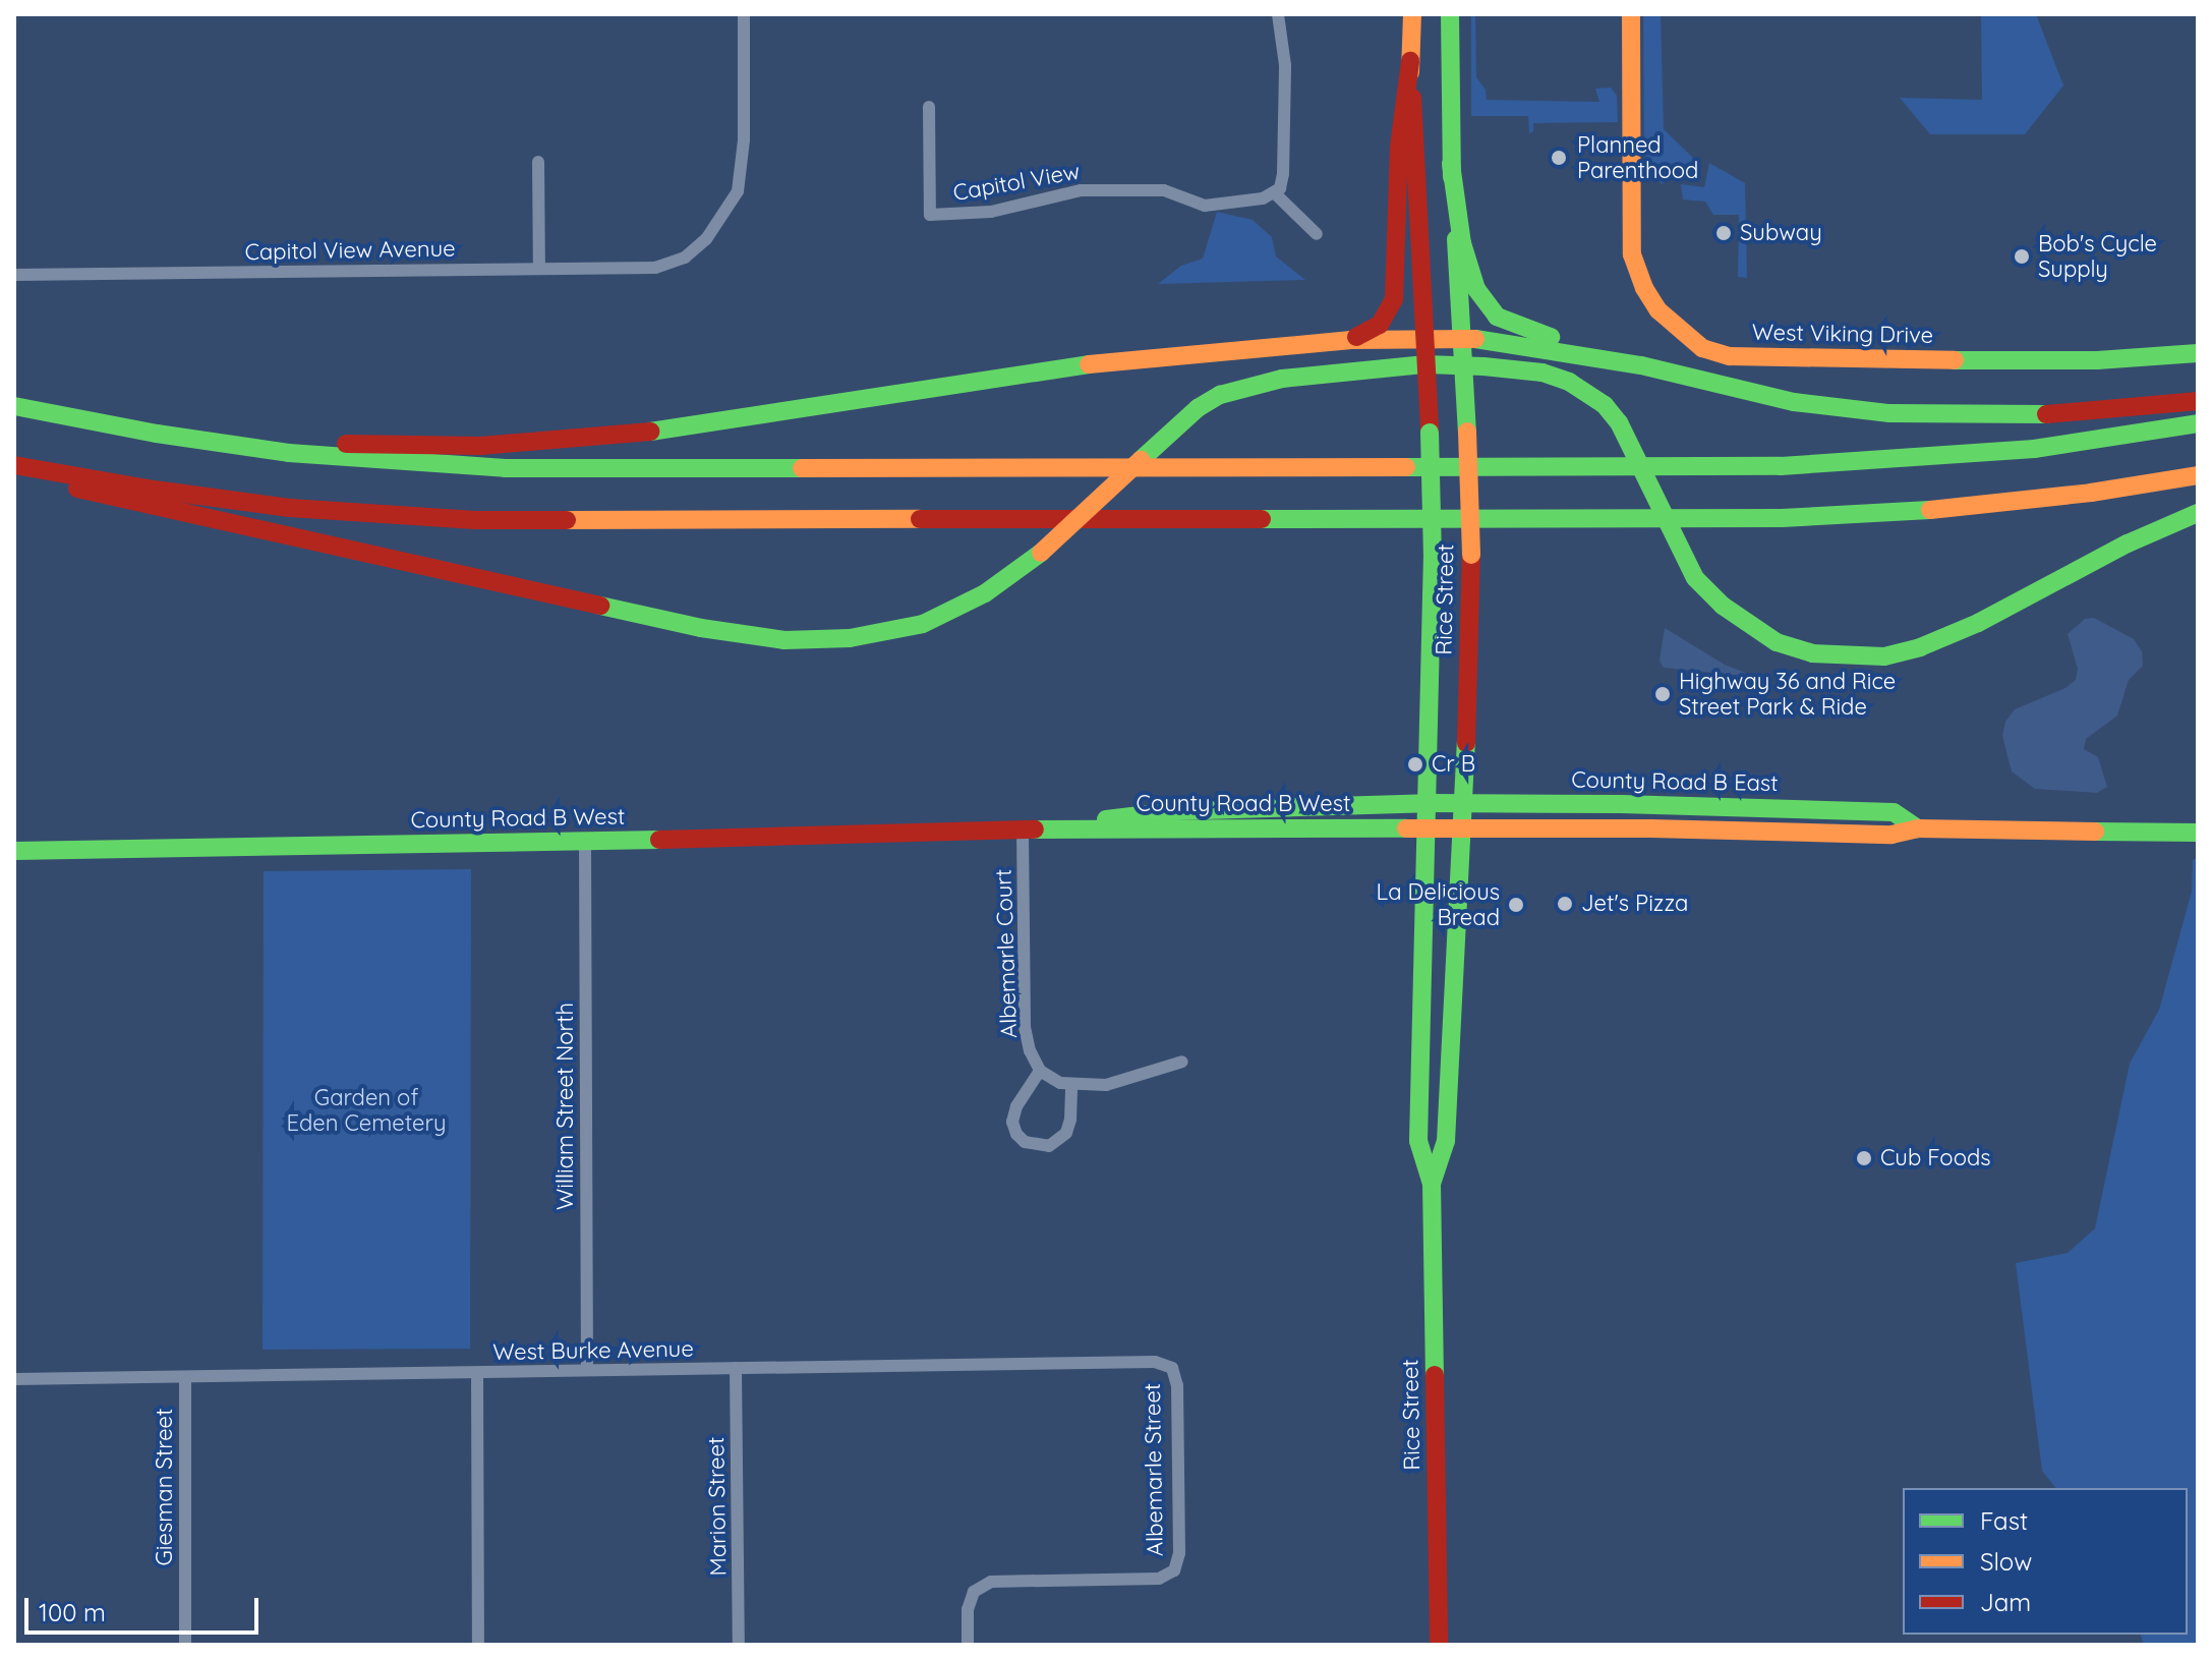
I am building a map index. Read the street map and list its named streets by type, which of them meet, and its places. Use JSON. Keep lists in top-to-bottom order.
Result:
{
  "streets": {
    "main road": [
      "West Viking Drive",
      "Rice Street",
      "County Road B East",
      "County Road B West"
    ],
    "street": [
      "Capitol View",
      "Capitol View Avenue",
      "Albemarle Court",
      "William Street North",
      "West Burke Avenue",
      "Albemarle Street",
      "Giesman Street",
      "Marion Street"
    ]
  },
  "crossings": [
    ["Rice Street", "County Road B East"],
    ["Rice Street", "County Road B West"],
    ["County Road B East", "County Road B West"],
    ["County Road B West", "Albemarle Court"],
    ["County Road B West", "William Street North"],
    ["William Street North", "West Burke Avenue"],
    ["West Burke Avenue", "Albemarle Street"],
    ["West Burke Avenue", "Giesman Street"],
    ["West Burke Avenue", "Marion Street"]
  ],
  "parks": ["Garden of Eden Cemetery"],
  "places": [
    "Planned Parenthood",
    "Subway",
    "Bob's Cycle Supply",
    "Highway 36 and Rice Street Park & Ride",
    "Cr B",
    "Jet's Pizza",
    "La Delicious Bread",
    "Cub Foods"
  ],
  "legend": ["Fast", "Slow", "Jam"],
  "scale_bar": "100 m"
}
